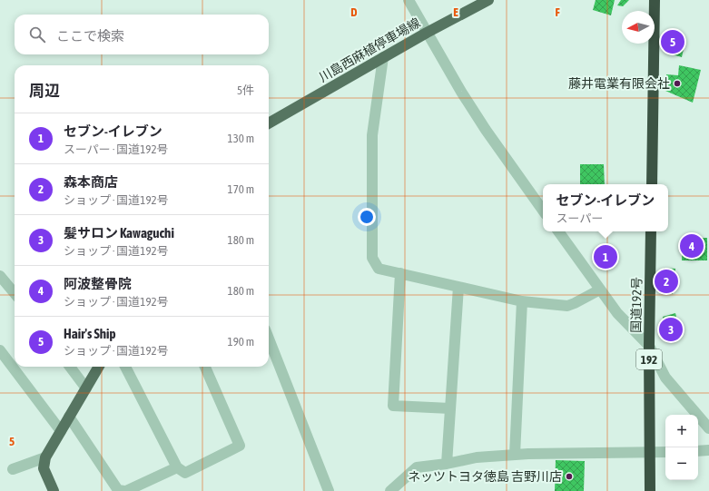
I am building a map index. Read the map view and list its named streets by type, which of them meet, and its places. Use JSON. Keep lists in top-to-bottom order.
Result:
{
  "streets": {
    "highway": ["国道192号", "192"],
    "main road": ["川島西麻植停車場線"]
  },
  "places": ["藤井電業有限会社", "ネッツトヨタ徳島 吉野川店"],
  "north": "left",
  "page": {
    "search": "ここで検索",
    "pins": [
      "5",
      "4",
      "1",
      "2",
      "3"
    ],
    "heading": ["周辺", "5件"],
    "list": [
      {
        "mark": "1",
        "name": "セブン-イレブン",
        "note": "スーパー · 国道192号",
        "value": "130 m"
      },
      {
        "mark": "2",
        "name": "森本商店",
        "note": "ショップ · 国道192号",
        "value": "170 m"
      },
      {
        "mark": "3",
        "name": "髪サロン Kawaguchi",
        "note": "ショップ · 国道192号",
        "value": "180 m"
      },
      {
        "mark": "4",
        "name": "阿波整骨院",
        "note": "ショップ · 国道192号",
        "value": "180 m"
      },
      {
        "mark": "5",
        "name": "Hair's Ship",
        "note": "ショップ · 国道192号",
        "value": "190 m"
      }
    ],
    "popup": ["セブン-イレブン", "スーパー"],
    "map_buttons": ["+", "−"]
  },
  "grid": {
    "columns": ["D", "E", "F"],
    "rows": ["5"]
  }
}
